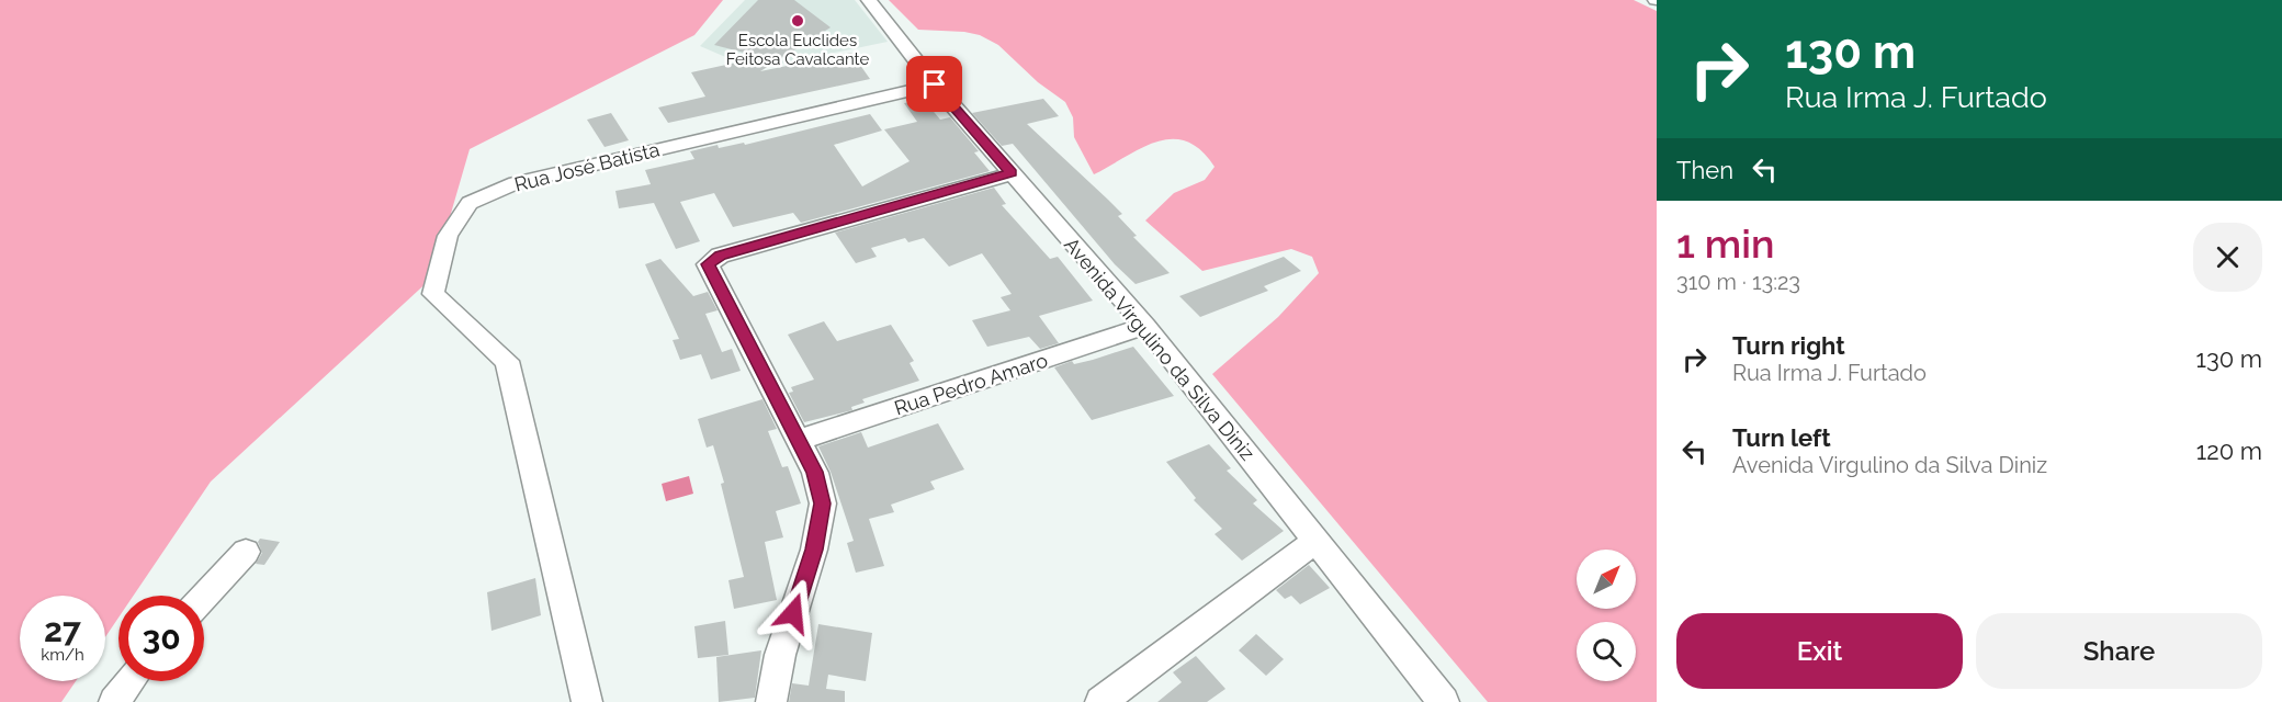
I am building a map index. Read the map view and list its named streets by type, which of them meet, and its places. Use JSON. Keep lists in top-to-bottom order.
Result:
{
  "streets": {
    "street": ["Rua José Batista", "Avenida Virgulino da Silva Diniz", "Rua Pedro Amaro"]
  },
  "crossings": [
    ["Rua José Batista", "Avenida Virgulino da Silva Diniz"],
    ["Avenida Virgulino da Silva Diniz", "Rua Pedro Amaro"]
  ],
  "places": ["Escola Euclides Feitosa Cavalcante"],
  "north": "top right",
  "page": {
    "turn": ["130 m", "Rua Irma J. Furtado"],
    "then": "Then",
    "heading": ["1 min", "310 m · 13:23"],
    "list": [
      {
        "name": "Turn right",
        "note": "Rua Irma J. Furtado",
        "value": "130 m"
      },
      {
        "name": "Turn left",
        "note": "Avenida Virgulino da Silva Diniz",
        "value": "120 m"
      }
    ],
    "speed": "27 km/h",
    "limit": "30",
    "buttons": ["Exit", "Share"]
  }
}
